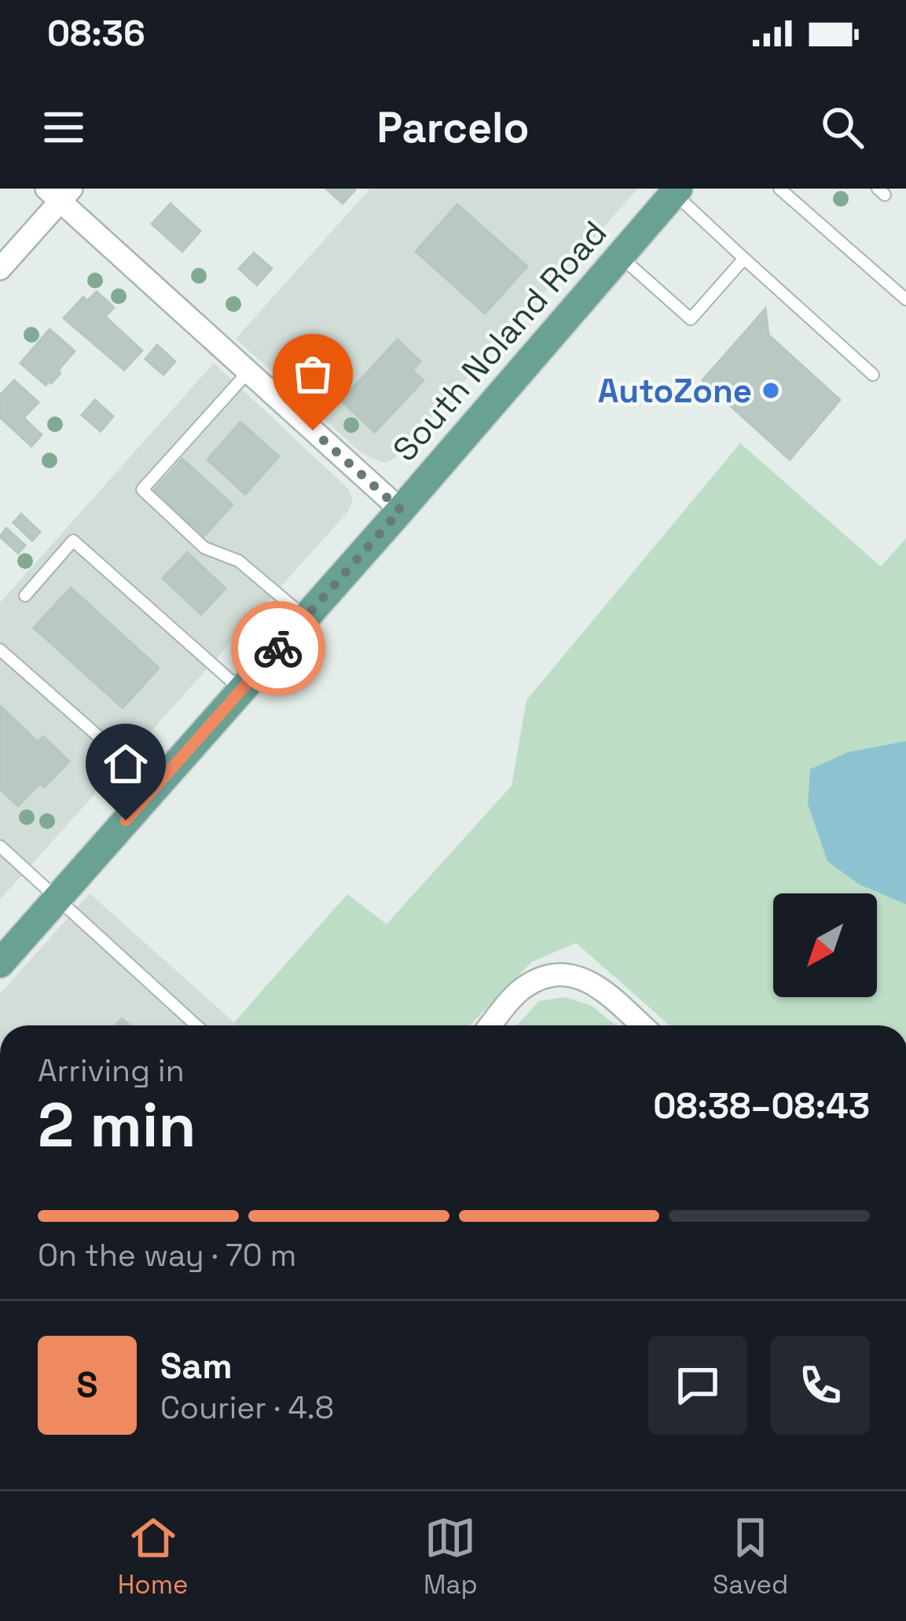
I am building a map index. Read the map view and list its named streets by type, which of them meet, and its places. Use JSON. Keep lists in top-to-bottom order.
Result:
{
  "streets": {
    "main road": ["South Noland Road"]
  },
  "places": ["AutoZone"],
  "north": "bottom left",
  "page": {
    "status": "08:36",
    "header": "Parcelo",
    "heading": ["2 min", "Arriving in", "08:38–08:43"],
    "panel": ["Sam", "Courier · 4.8"],
    "bar": "On the way · 70 m",
    "round": "S",
    "tabs": ["Home", "Map", "Saved"]
  }
}
